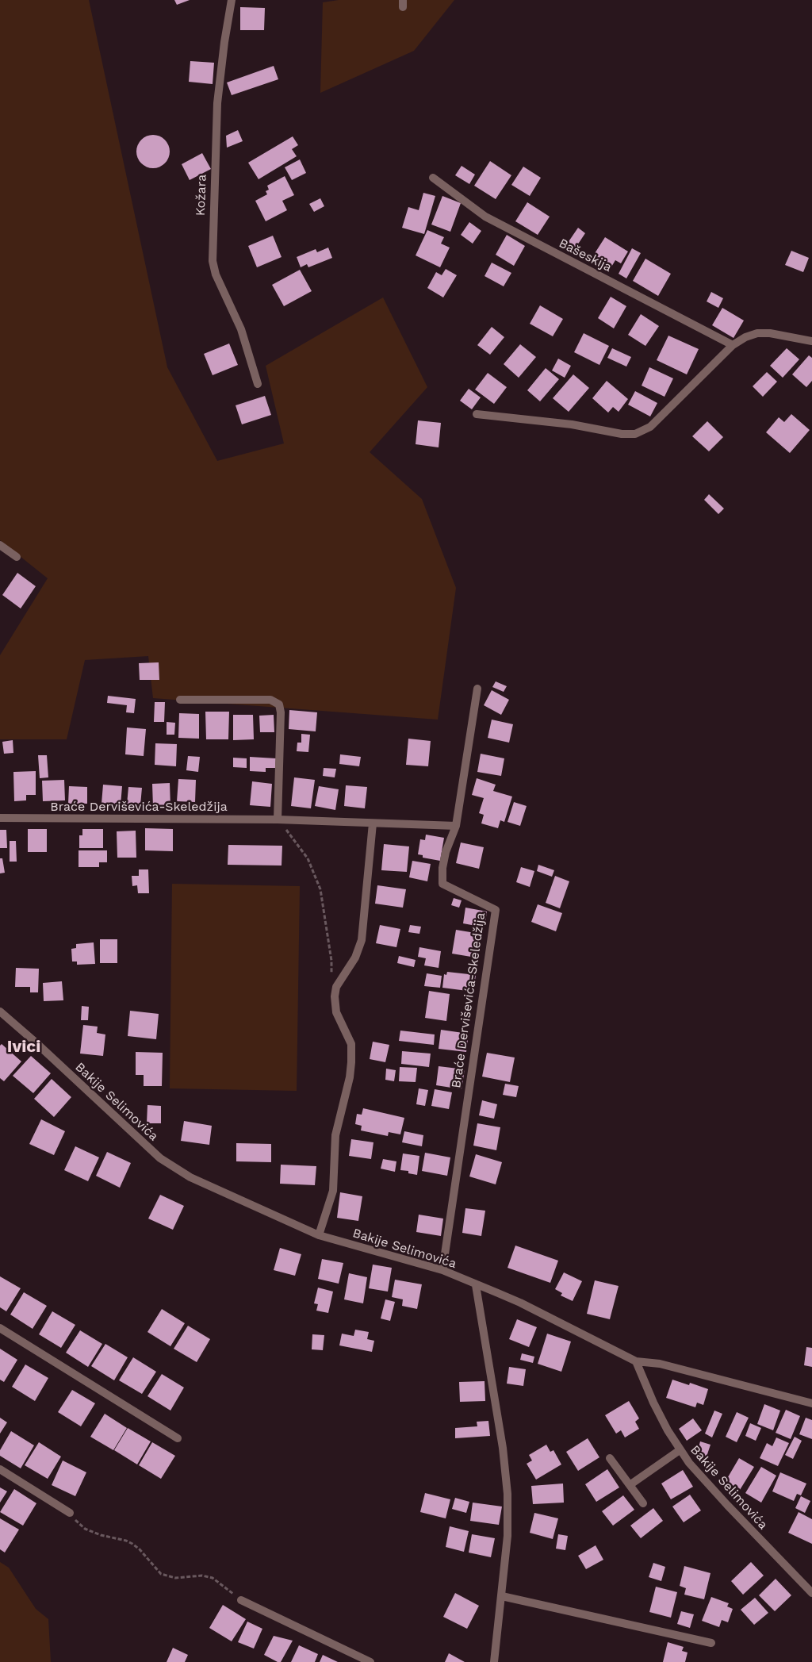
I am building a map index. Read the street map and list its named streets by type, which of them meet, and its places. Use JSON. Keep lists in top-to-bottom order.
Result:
{
  "streets": {
    "street": [
      "Kožara",
      "Bašeskija",
      "Braće Derviševića-Skeledžija",
      "Bakije Selimovića"
    ]
  },
  "crossings": [
    ["Braće Derviševića-Skeledžija", "Bakije Selimovića"]
  ],
  "districts": ["Ivici"]
}
